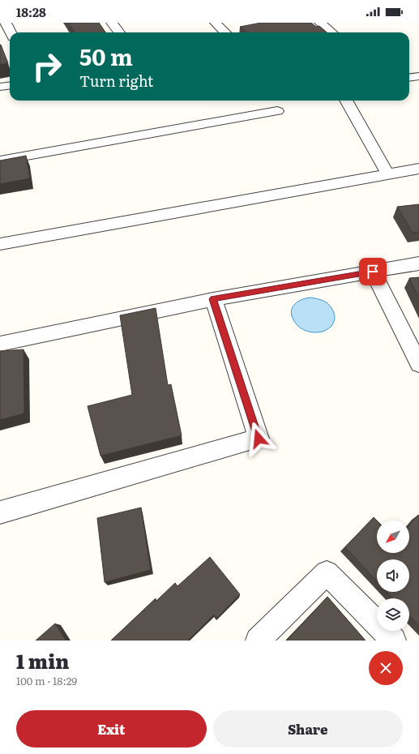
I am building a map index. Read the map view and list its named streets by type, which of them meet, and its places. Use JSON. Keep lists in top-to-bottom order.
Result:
{
  "north": "bottom left",
  "page": {
    "status": "18:28",
    "turn": ["50 m", "Turn right"],
    "heading": ["1 min", "100 m · 18:29"],
    "buttons": ["Exit", "Share"]
  }
}
